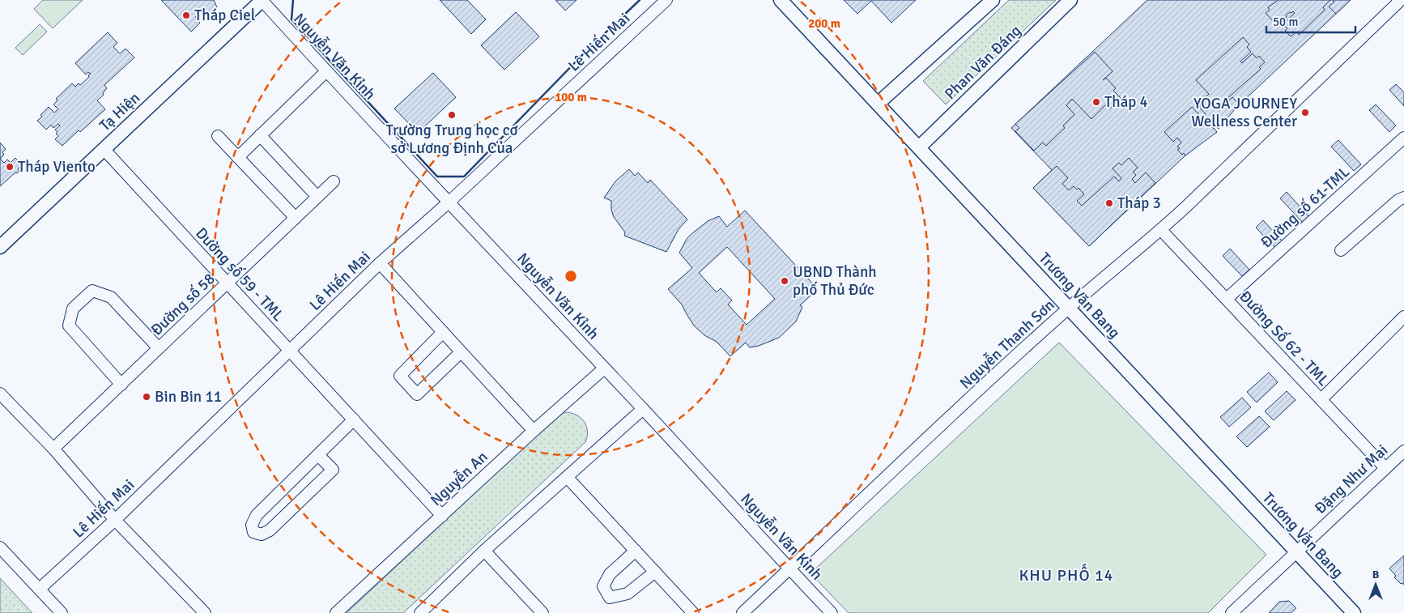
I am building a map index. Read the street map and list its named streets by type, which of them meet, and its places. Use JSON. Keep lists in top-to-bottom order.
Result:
{
  "streets": {
    "street": [
      "Lê Hiến Mai",
      "Nguyễn Văn Kỉnh",
      "Phan Văn Đáng",
      "Tạ Hiện",
      "Đường số 61-TML",
      "Dường số 59 - TML",
      "Trương Văn Bang",
      "Đường số 58",
      "Đường Số 62 - TML",
      "Nguyễn Thanh Sơn",
      "Nguyễn An",
      "Đặng Như Mai"
    ]
  },
  "crossings": [
    ["Lê Hiến Mai", "Nguyễn Văn Kỉnh"],
    ["Lê Hiến Mai", "Dường số 59 - TML"],
    ["Nguyễn Văn Kỉnh", "Tạ Hiện"],
    ["Nguyễn Văn Kỉnh", "Nguyễn Thanh Sơn"],
    ["Nguyễn Văn Kỉnh", "Nguyễn An"],
    ["Phan Văn Đáng", "Trương Văn Bang"],
    ["Tạ Hiện", "Dường số 59 - TML"],
    ["Đường số 61-TML", "Đường Số 62 - TML"],
    ["Dường số 59 - TML", "Đường số 58"],
    ["Dường số 59 - TML", "Nguyễn An"],
    ["Trương Văn Bang", "Nguyễn Thanh Sơn"],
    ["Trương Văn Bang", "Đặng Như Mai"],
    ["Đường Số 62 - TML", "Nguyễn Thanh Sơn"],
    ["Đường Số 62 - TML", "Đặng Như Mai"]
  ],
  "districts": ["KHU PHỐ 14"],
  "places": [
    "Tháp Ciel",
    "Tháp 4",
    "YOGA JOURNEY Wellness Center",
    "Trường Trung học cơ sở Lương Định Của",
    "Tháp Viento",
    "Tháp 3",
    "UBND Thành phố Thủ Đức",
    "Bin Bin 11"
  ],
  "scale_bar": "50 m",
  "north": "top",
  "rings": ["200 m", "100 m"]
}
